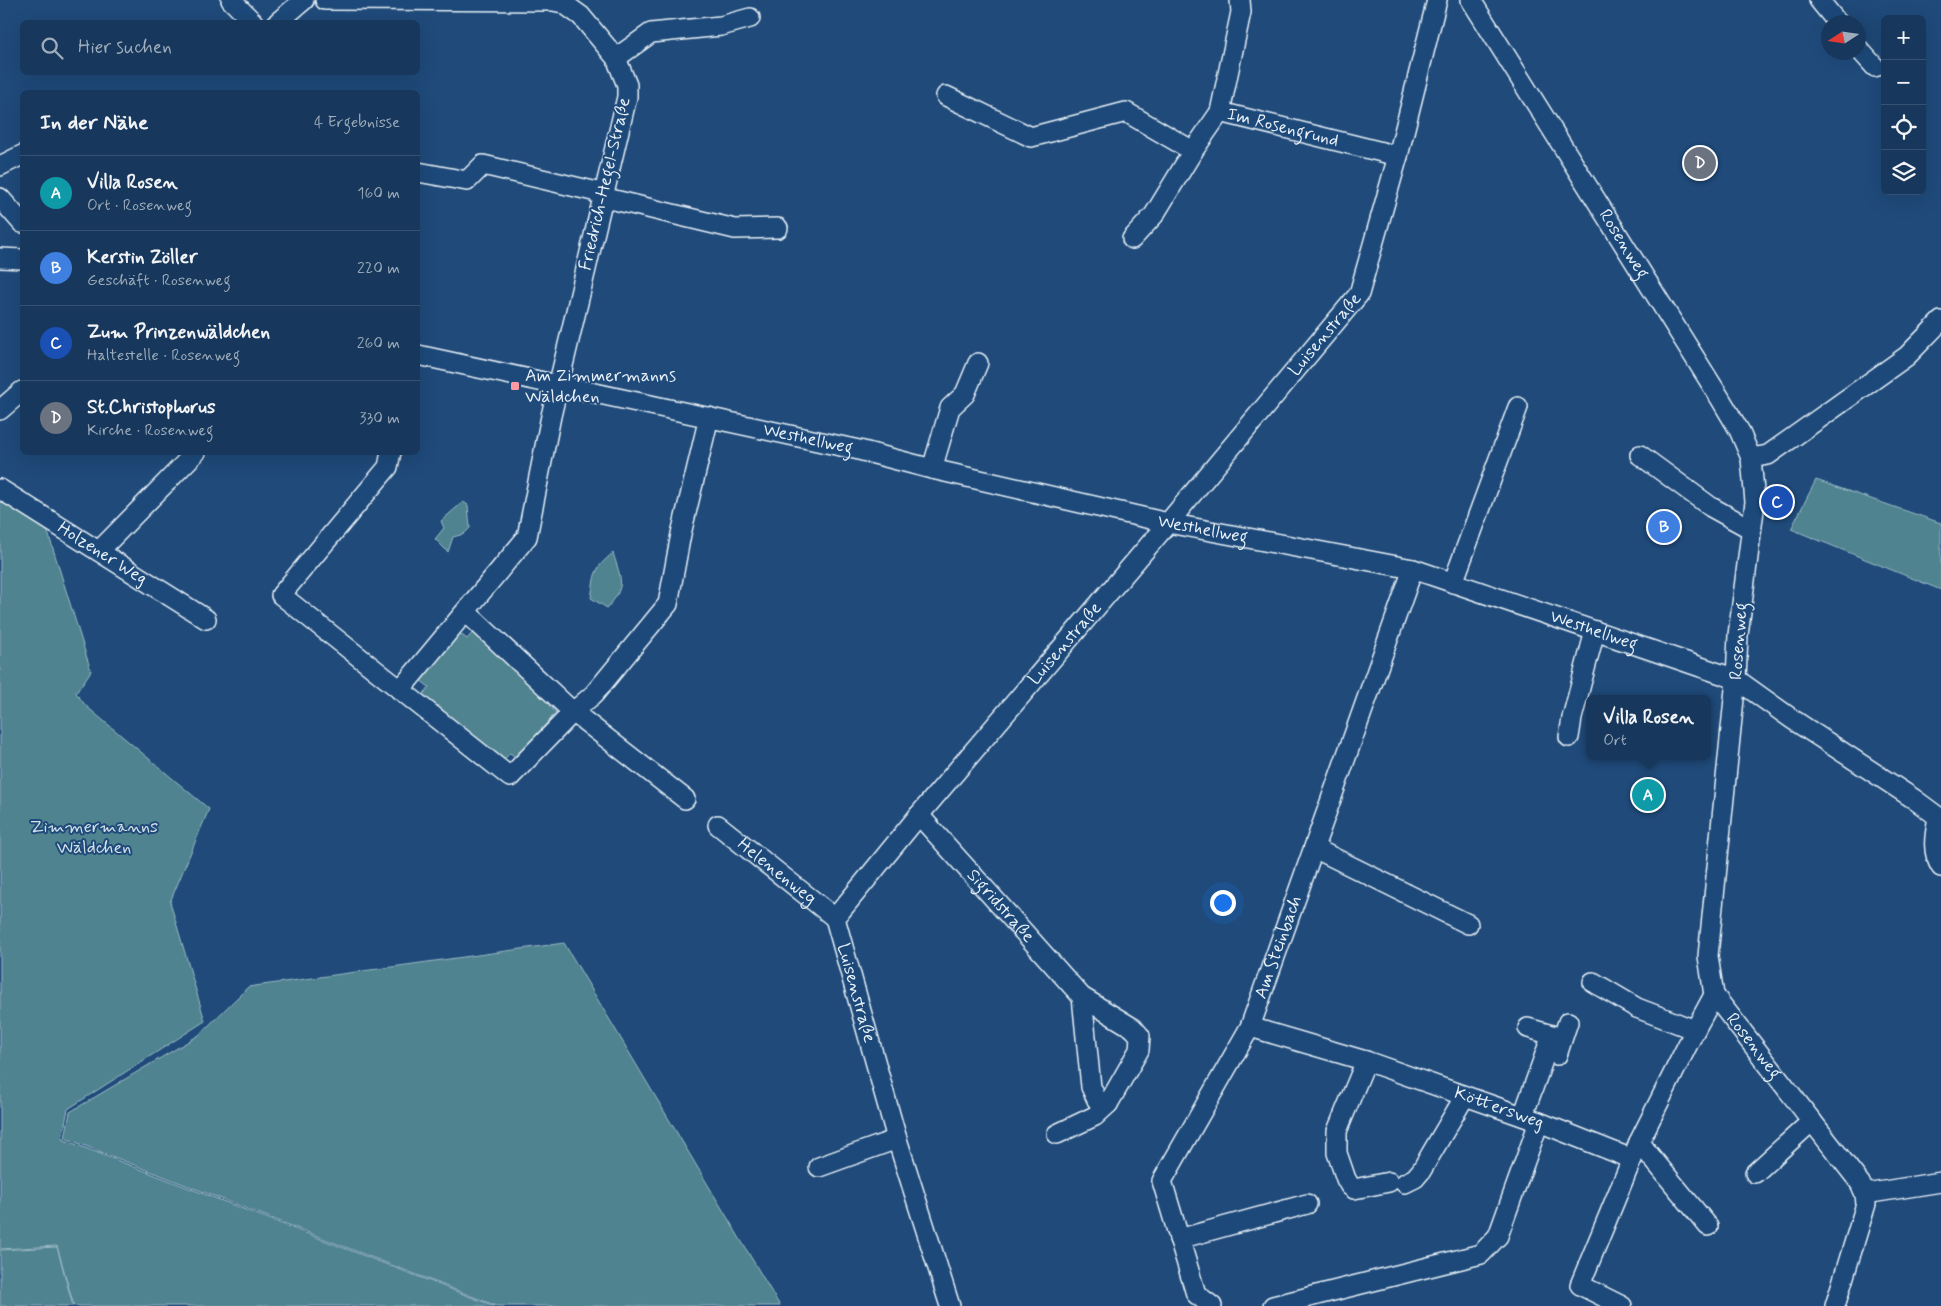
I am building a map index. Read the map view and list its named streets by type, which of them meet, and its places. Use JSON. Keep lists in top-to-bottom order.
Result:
{
  "streets": {
    "street": [
      "Im Rosengrund",
      "Friedrich-Hegel-Straße",
      "Rosenweg",
      "Luisenstraße",
      "Westhellweg",
      "Holzener Weg",
      "Helenenweg",
      "Sigridstraße",
      "Am Steinbach",
      "Köttersweg"
    ]
  },
  "crossings": [
    ["Im Rosengrund", "Luisenstraße"],
    ["Friedrich-Hegel-Straße", "Westhellweg"],
    ["Rosenweg", "Westhellweg"],
    ["Luisenstraße", "Westhellweg"],
    ["Luisenstraße", "Helenenweg"],
    ["Luisenstraße", "Sigridstraße"],
    ["Westhellweg", "Am Steinbach"],
    ["Am Steinbach", "Köttersweg"]
  ],
  "parks": ["Zimmermanns Wäldchen"],
  "places": {
    "transit": ["Am Zimmermanns Wäldchen"]
  },
  "north": "left",
  "page": {
    "map_buttons": ["+", "−"],
    "search": "Hier suchen",
    "heading": ["In der Nähe", "4 Ergebnisse"],
    "pins": [
      "D",
      "C",
      "B",
      "A"
    ],
    "list": [
      {
        "mark": "A",
        "name": "Villa Rosen",
        "note": "Ort · Rosenweg",
        "value": "160 m"
      },
      {
        "mark": "B",
        "name": "Kerstin Zöller",
        "note": "Geschäft · Rosenweg",
        "value": "220 m"
      },
      {
        "mark": "C",
        "name": "Zum Prinzenwäldchen",
        "note": "Haltestelle · Rosenweg",
        "value": "260 m"
      },
      {
        "mark": "D",
        "name": "St.Christophorus",
        "note": "Kirche · Rosenweg",
        "value": "330 m"
      }
    ],
    "popup": ["Villa Rosen", "Ort"]
  }
}
